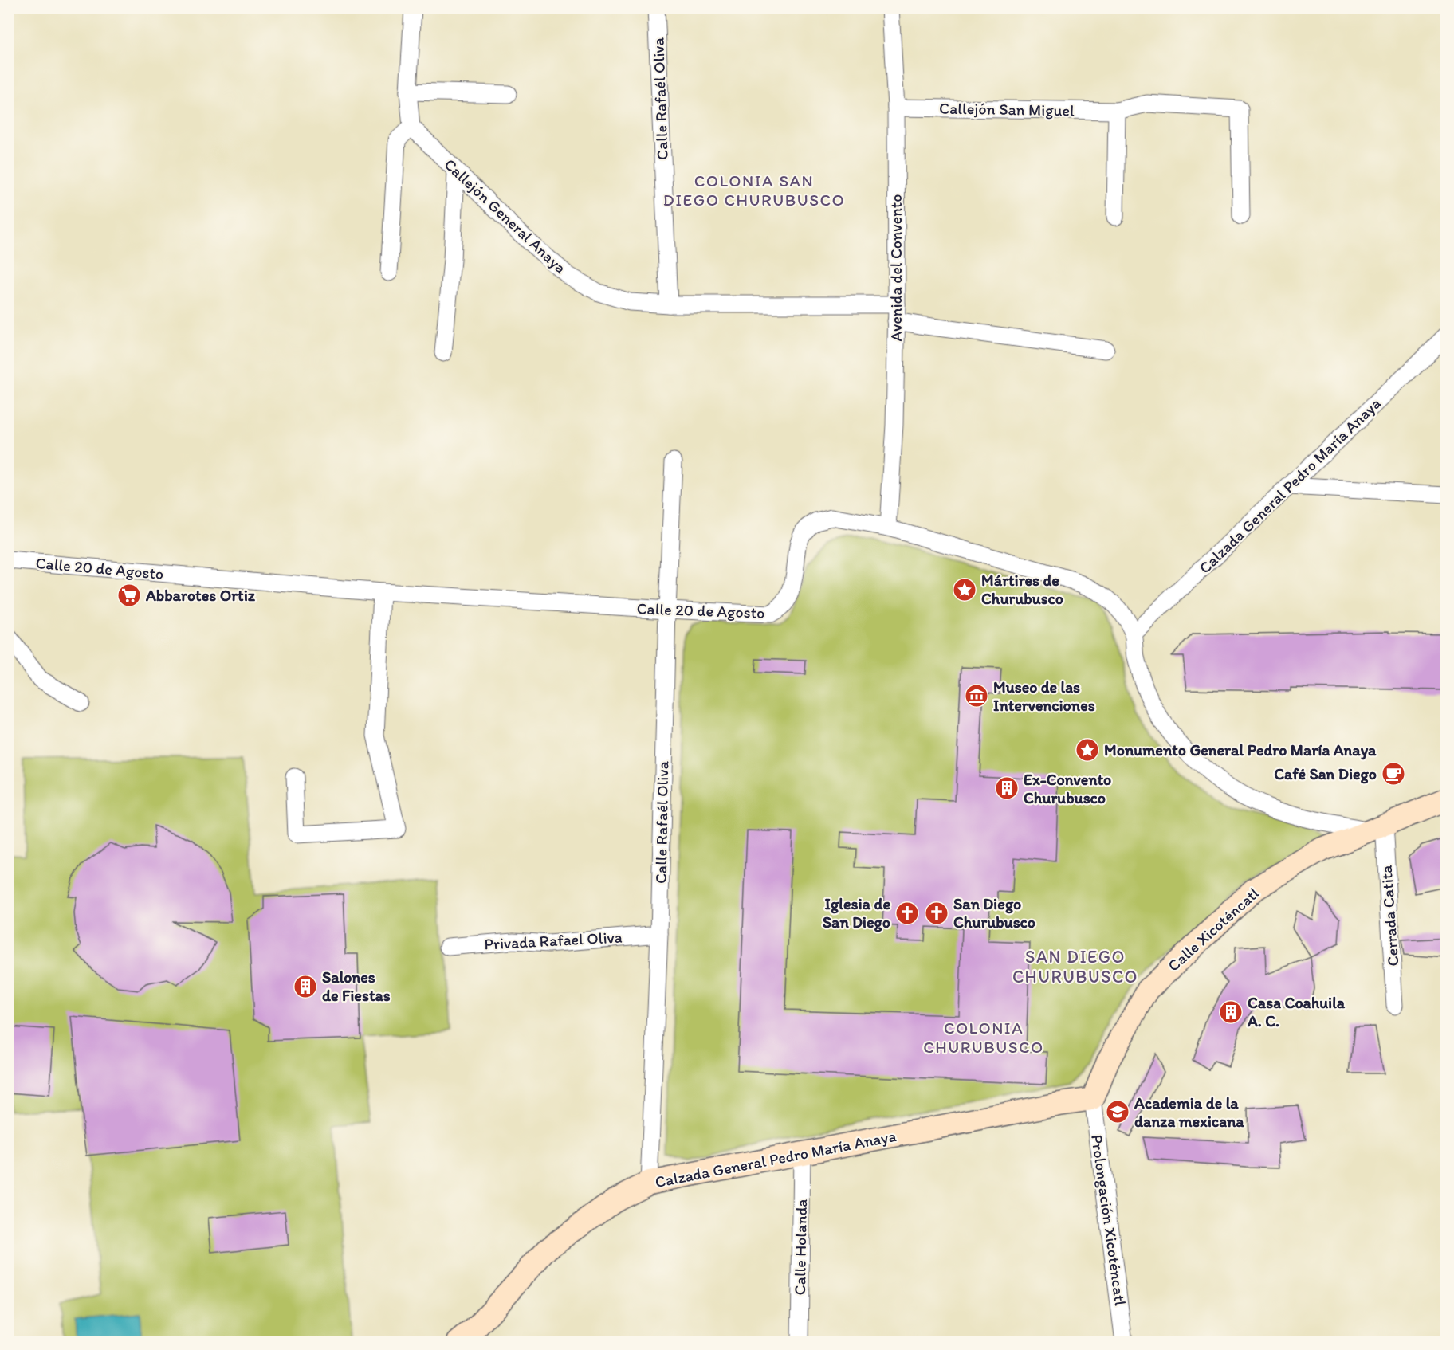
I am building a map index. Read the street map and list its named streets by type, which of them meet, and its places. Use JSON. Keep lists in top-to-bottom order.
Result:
{
  "streets": {
    "street": [
      "Calle Rafaél Oliva",
      "Callejón San Miguel",
      "Callejón General Anaya",
      "Avenida del Convento",
      "Calzada General Pedro María Anaya",
      "Calle 20 de Agosto",
      "Cerrada Catita",
      "Calle Xicoténcatl",
      "Privada Rafael Oliva",
      "Prolongación Xicoténcatl",
      "Calle Holanda"
    ]
  },
  "crossings": [
    ["Calle Rafaél Oliva", "Callejón General Anaya"],
    ["Calle Rafaél Oliva", "Calzada General Pedro María Anaya"],
    ["Calle Rafaél Oliva", "Calle 20 de Agosto"],
    ["Calle Rafaél Oliva", "Privada Rafael Oliva"],
    ["Callejón San Miguel", "Avenida del Convento"],
    ["Callejón General Anaya", "Avenida del Convento"],
    ["Avenida del Convento", "Calle 20 de Agosto"],
    ["Calzada General Pedro María Anaya", "Calle 20 de Agosto"],
    ["Calzada General Pedro María Anaya", "Calle Xicoténcatl"],
    ["Calzada General Pedro María Anaya", "Prolongación Xicoténcatl"],
    ["Calzada General Pedro María Anaya", "Calle Holanda"],
    ["Calle 20 de Agosto", "Cerrada Catita"],
    ["Calle 20 de Agosto", "Calle Xicoténcatl"],
    ["Cerrada Catita", "Calle Xicoténcatl"],
    ["Calle Xicoténcatl", "Prolongación Xicoténcatl"]
  ],
  "districts": ["COLONIA SAN DIEGO CHURUBUSCO", "SAN DIEGO CHURUBUSCO", "COLONIA CHURUBUSCO"],
  "places": {
    "place": ["Mártires de Churubusco", "Monumento General Pedro María Anaya"],
    "supermarket": ["Abbarotes Ortiz"],
    "museum": ["Museo de las Intervenciones"],
    "cafe": ["Café San Diego"],
    "building": ["Ex-Convento Churubusco", "Salones de Fiestas", "Casa Coahuila A. C."],
    "church": ["Iglesia de San Diego", "San Diego Churubusco"],
    "school or university": ["Academia de la danza mexicana"]
  }
}
